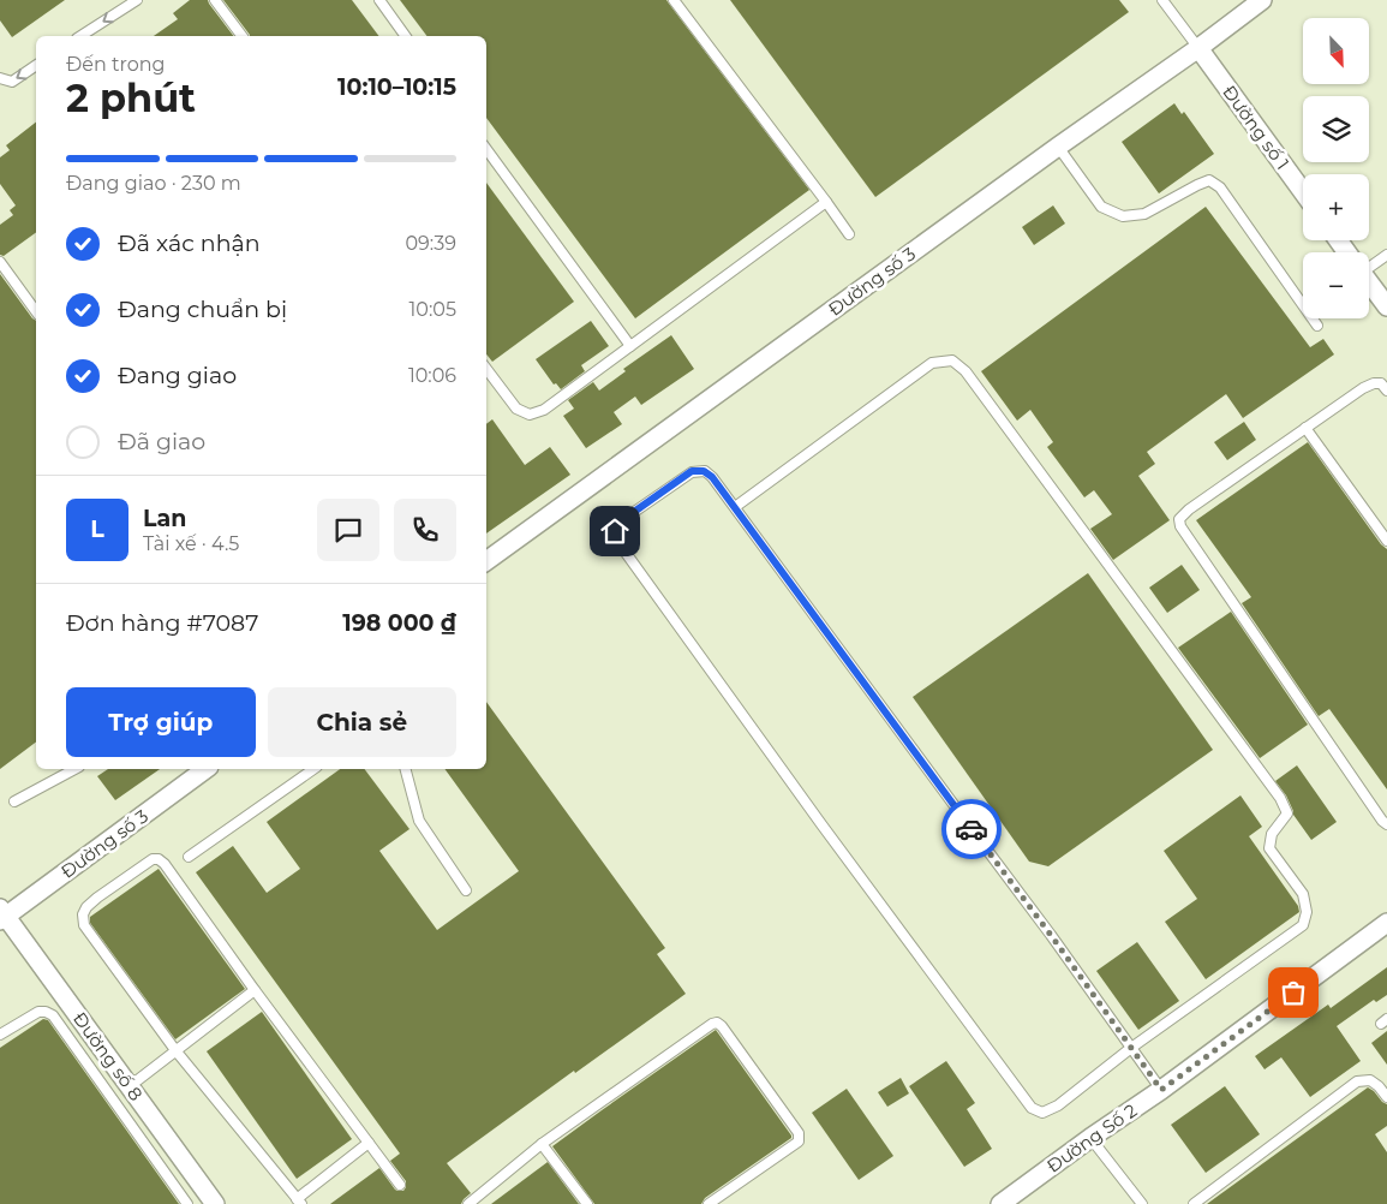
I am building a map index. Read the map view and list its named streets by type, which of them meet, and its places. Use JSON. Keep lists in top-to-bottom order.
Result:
{
  "streets": {
    "street": [
      "Đường số 1",
      "Đường số 3",
      "Đường số 8",
      "Đường Số 2"
    ]
  },
  "crossings": [
    ["Đường số 1", "Đường số 3"],
    ["Đường số 3", "Đường số 8"]
  ],
  "north": "bottom right",
  "page": {
    "map_buttons": ["+", "−"],
    "heading": ["2 phút", "Đến trong", "10:10–10:15"],
    "panel": [
      "Lan",
      "Tài xế · 4.5",
      "Đơn hàng #7087",
      "198 000 ₫"
    ],
    "bar": "Đang giao · 230 m",
    "list": [
      ["Đã xác nhận", "09:39"],
      ["Đang chuẩn bị", "10:05"],
      ["Đang giao", "10:06"],
      "Đã giao"
    ],
    "round": "L",
    "buttons": ["Trợ giúp", "Chia sẻ"]
  }
}
